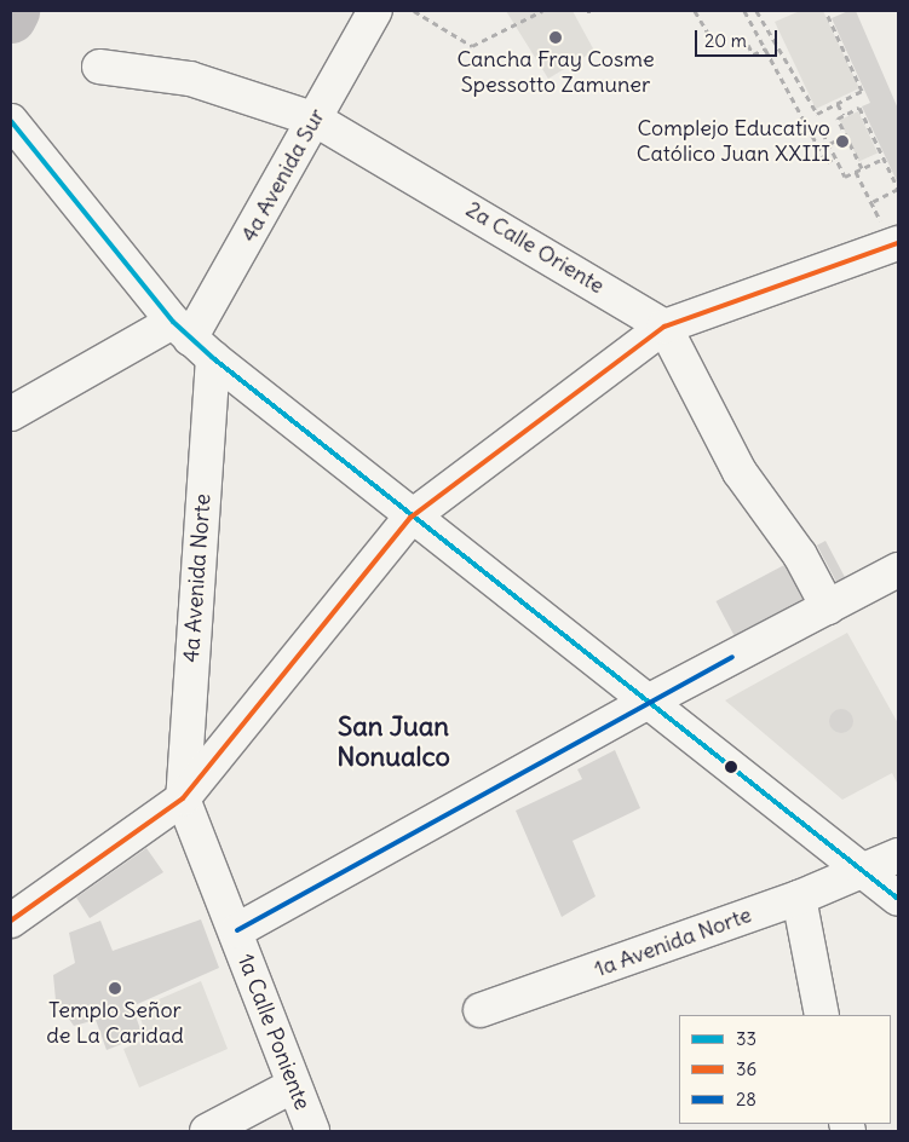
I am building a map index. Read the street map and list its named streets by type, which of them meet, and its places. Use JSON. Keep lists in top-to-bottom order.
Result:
{
  "streets": {
    "street": [
      "4a Avenida Sur",
      "2a Calle Oriente",
      "4a Avenida Norte",
      "1a Avenida Norte",
      "1a Calle Poniente"
    ]
  },
  "crossings": [
    ["4a Avenida Sur", "2a Calle Oriente"],
    ["4a Avenida Sur", "4a Avenida Norte"],
    ["4a Avenida Norte", "1a Calle Poniente"]
  ],
  "districts": ["San Juan Nonualco"],
  "places": ["Cancha Fray Cosme Spessotto Zamuner", "Complejo Educativo Católico Juan XXIII", "Templo Señor de La Caridad"],
  "lines": ["transit line 33", "transit line 36", "transit line 28"],
  "legend": ["33", "36", "28"],
  "scale_bar": "20 m"
}
